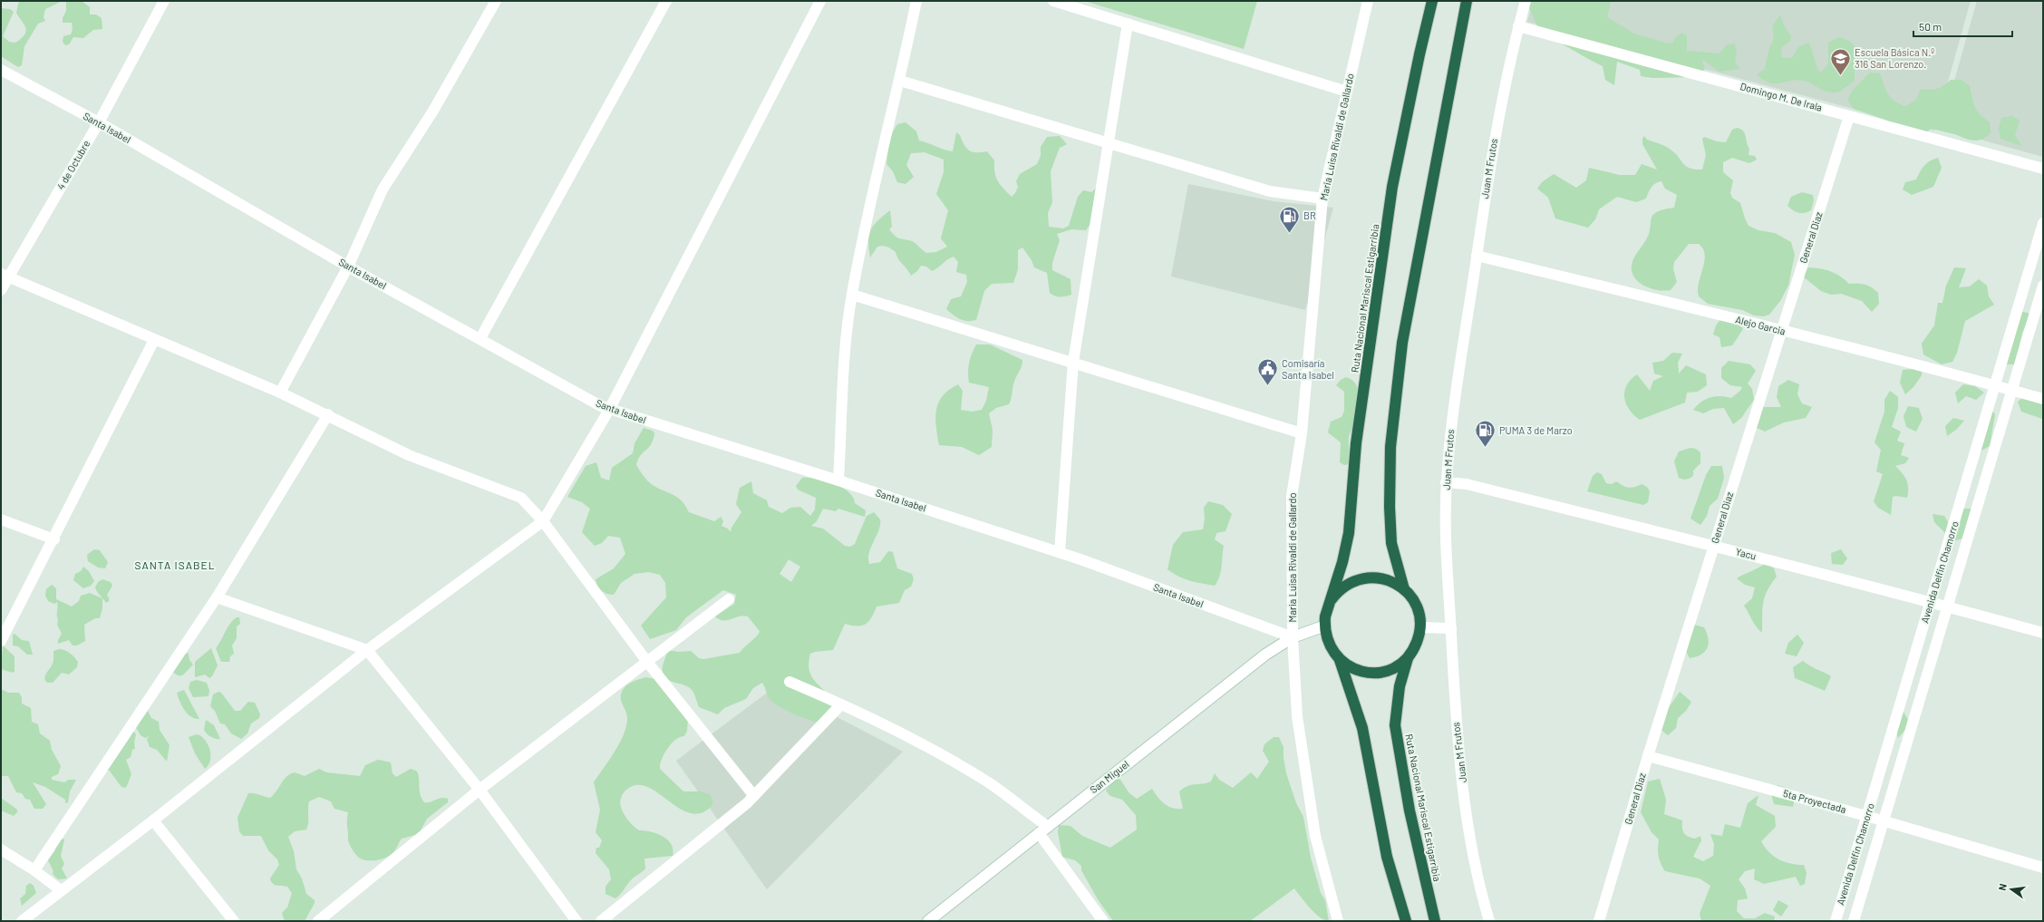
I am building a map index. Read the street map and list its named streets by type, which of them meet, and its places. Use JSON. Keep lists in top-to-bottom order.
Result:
{
  "streets": {
    "highway": ["Ruta Nacional Mariscal Estigarribia"],
    "street": [
      "Domingo M. De Irala",
      "Santa Isabel",
      "Maria Luisa Rivaldi de Gallardo",
      "4 de Octubre",
      "Juan M Frutos",
      "General Diaz",
      "Alejo Garcia",
      "Yacu",
      "Avenida Delfin Chamorro",
      "San Miguel",
      "5ta Proyectada"
    ]
  },
  "crossings": [
    ["Domingo M. De Irala", "Juan M Frutos"],
    ["Domingo M. De Irala", "General Diaz"],
    ["Santa Isabel", "Maria Luisa Rivaldi de Gallardo"],
    ["Santa Isabel", "4 de Octubre"],
    ["Santa Isabel", "San Miguel"],
    ["Maria Luisa Rivaldi de Gallardo", "San Miguel"],
    ["Juan M Frutos", "Alejo Garcia"],
    ["Juan M Frutos", "Yacu"],
    ["General Diaz", "Alejo Garcia"],
    ["General Diaz", "Yacu"],
    ["General Diaz", "5ta Proyectada"],
    ["Ruta Nacional Mariscal Estigarribia", "San Miguel"],
    ["Alejo Garcia", "Avenida Delfin Chamorro"],
    ["Yacu", "Avenida Delfin Chamorro"],
    ["Avenida Delfin Chamorro", "5ta Proyectada"]
  ],
  "districts": ["SANTA ISABEL"],
  "places": {
    "school or university": ["Escuela Básica N.º 316 San Lorenzo."],
    "fuel station": ["BR", "PUMA 3 de Marzo"],
    "public building": ["Comisaría Santa Isabel"]
  },
  "scale_bar": "50 m",
  "north": "left"
}
